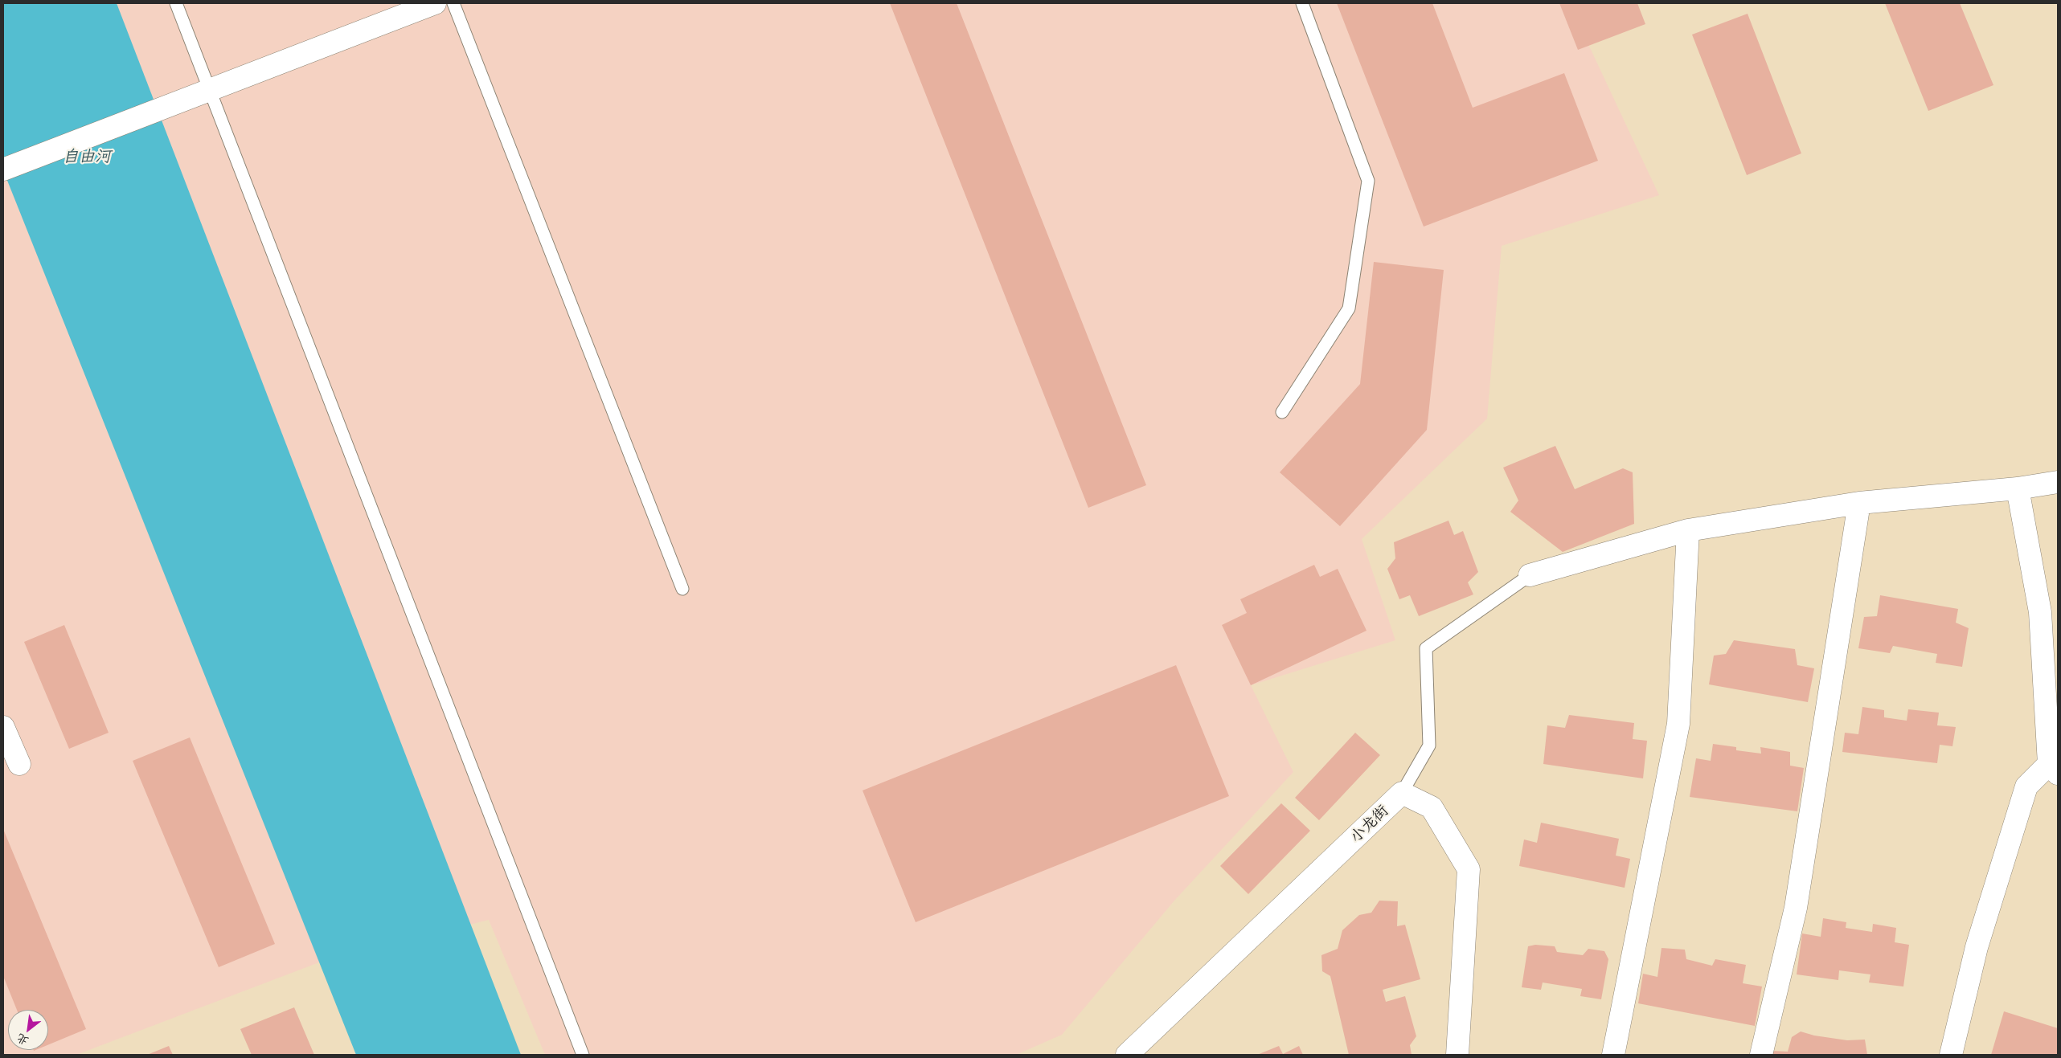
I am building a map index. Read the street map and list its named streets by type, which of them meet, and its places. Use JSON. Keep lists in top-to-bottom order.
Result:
{
  "streets": {
    "street": ["小龙街"]
  },
  "water": ["自由河"],
  "north": "bottom left"
}
